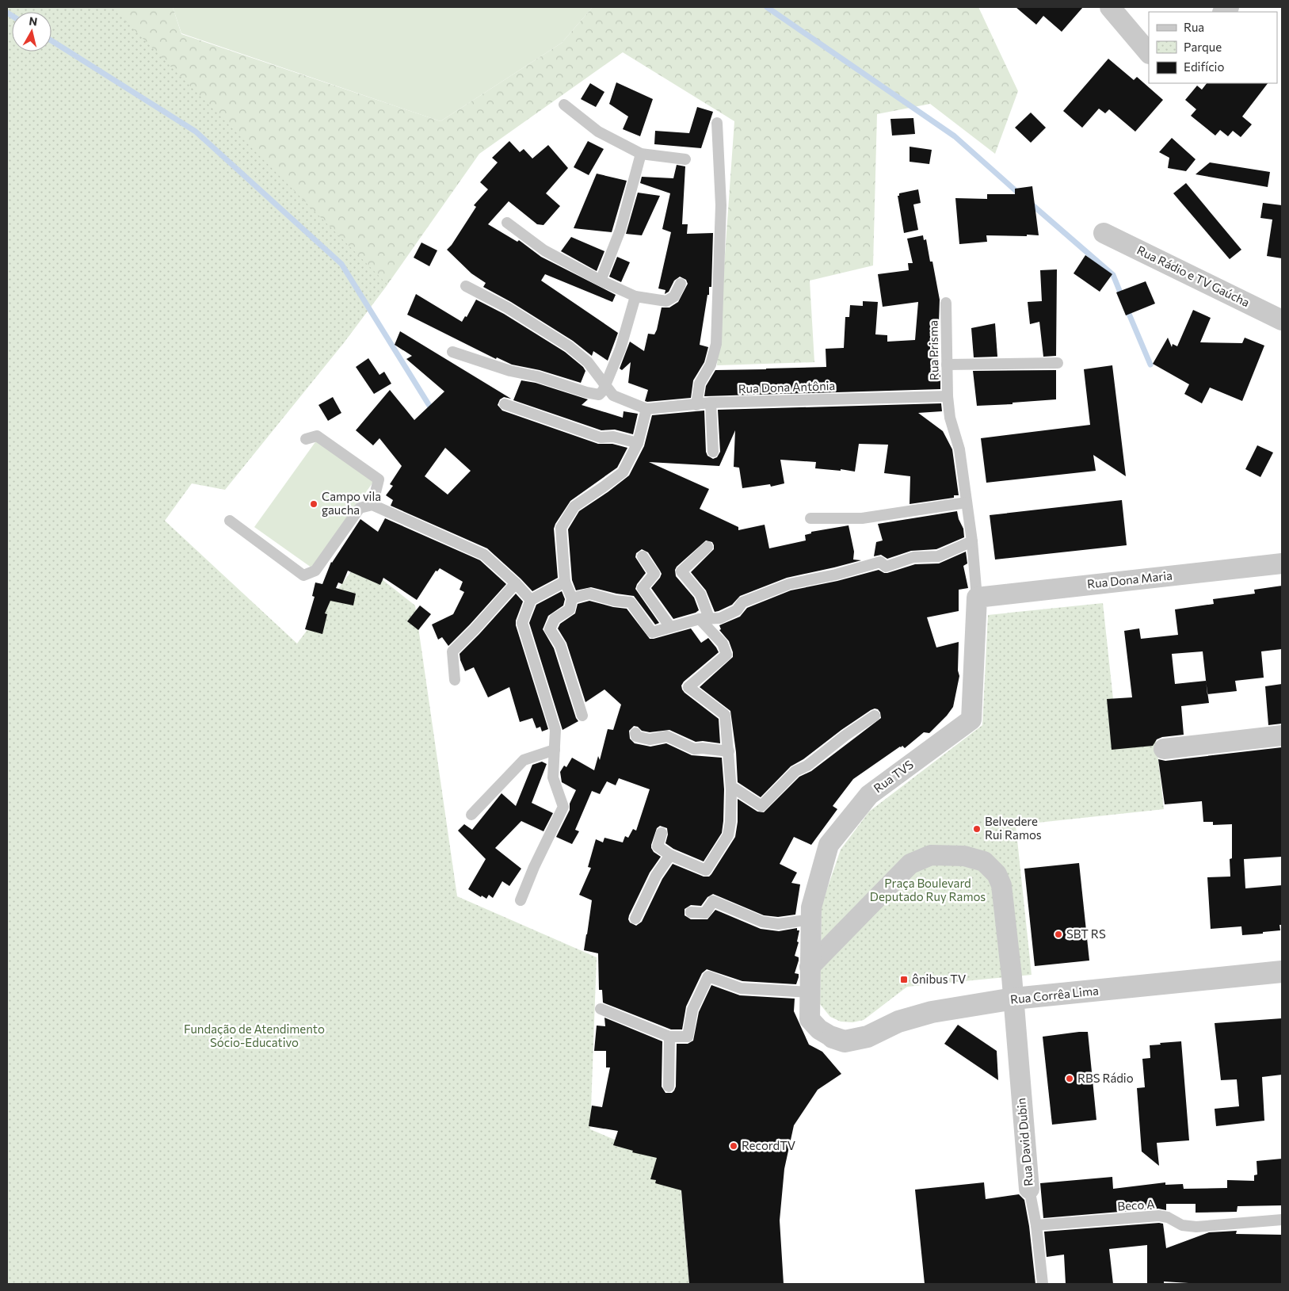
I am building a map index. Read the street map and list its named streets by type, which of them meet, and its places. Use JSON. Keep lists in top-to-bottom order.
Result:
{
  "streets": {
    "street": [
      "Rua Rádio e TV Gaúcha",
      "Rua Dona Maria",
      "Rua TVS",
      "Rua Corrêa Lima",
      "Rua David Dubin"
    ],
    "lane": ["Rua Prisma", "Rua Dona Antônia", "Beco A"]
  },
  "crossings": [
    ["Rua Prisma", "Rua Dona Antônia"],
    ["Rua Dona Maria", "Rua TVS"],
    ["Rua TVS", "Rua Corrêa Lima"],
    ["Rua TVS", "Rua David Dubin"],
    ["Rua Corrêa Lima", "Rua David Dubin"],
    ["Rua David Dubin", "Beco A"]
  ],
  "parks": ["Praça Boulevard Deputado Ruy Ramos", "Fundação de Atendimento Sócio-Educativo"],
  "places": {
    "other": [
      "Campo vila gaucha",
      "Belvedere Rui Ramos",
      "SBT RS",
      "RBS Rádio",
      "RecordTV"
    ],
    "transit": ["ônibus TV"]
  },
  "legend": ["Rua", "Parque", "Edifício"],
  "north": "top"
}
